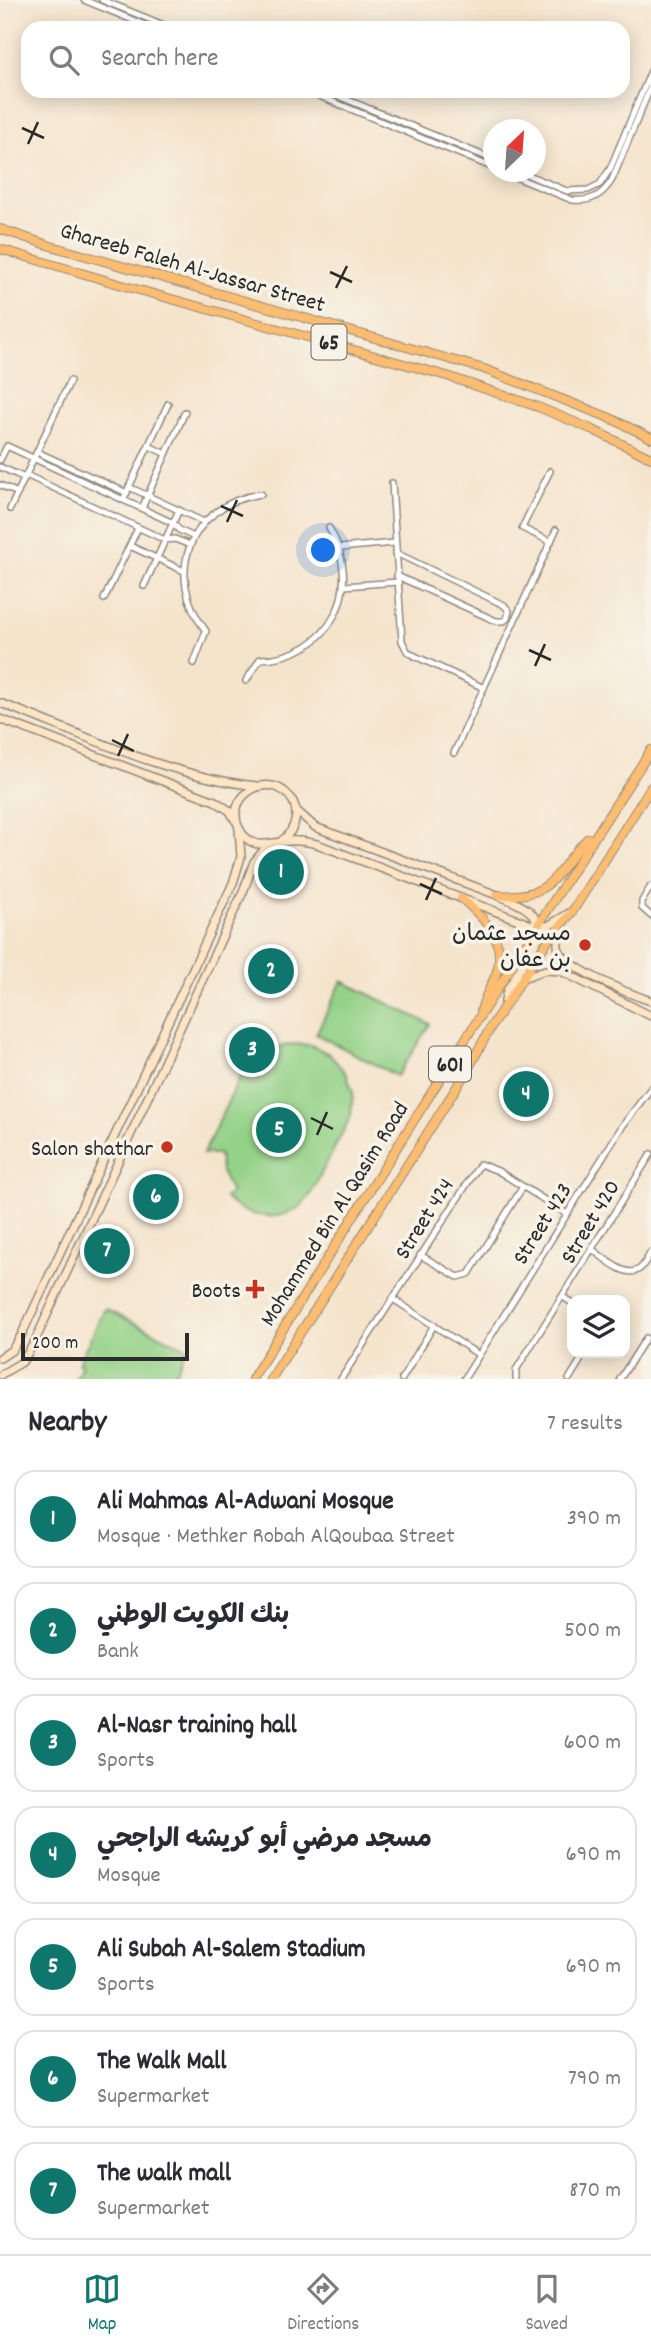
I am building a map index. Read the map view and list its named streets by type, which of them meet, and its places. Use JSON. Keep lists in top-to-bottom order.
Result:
{
  "streets": {
    "main road": [
      "Ghareeb Faleh Al-Jassar Street",
      "65",
      "601",
      "Mohammed Bin Al Qasim Road"
    ],
    "street": ["Street 424", "Street 420", "Street 423"]
  },
  "crossings": [
    ["Street 424", "Street 423"]
  ],
  "places": {
    "other": ["مسجد عثمان بن عفان", "Salon shathar"],
    "health": ["Boots"]
  },
  "scale_bar": "200 m",
  "north": "top right",
  "page": {
    "search": "Search here",
    "pins": [
      "1",
      "2",
      "3",
      "4",
      "5",
      "6",
      "7"
    ],
    "scale": "200 m",
    "heading": ["Nearby", "7 results"],
    "list": [
      {
        "mark": "1",
        "name": "Ali Mahmas Al-Adwani Mosque",
        "note": "Mosque · Methker Robah AlQoubaa Street",
        "value": "390 m"
      },
      {
        "mark": "2",
        "name": "بنك الكويت الوطني",
        "note": "Bank",
        "value": "500 m"
      },
      {
        "mark": "3",
        "name": "Al-Nasr training hall",
        "note": "Sports",
        "value": "600 m"
      },
      {
        "mark": "4",
        "name": "مسجد مرضي أبو كريشه الراجحي",
        "note": "Mosque",
        "value": "690 m"
      },
      {
        "mark": "5",
        "name": "Ali Subah Al-Salem Stadium",
        "note": "Sports",
        "value": "690 m"
      },
      {
        "mark": "6",
        "name": "The Walk Mall",
        "note": "Supermarket",
        "value": "790 m"
      },
      {
        "mark": "7",
        "name": "The walk mall",
        "note": "Supermarket",
        "value": "870 m"
      }
    ],
    "nav": ["Map", "Directions", "Saved"]
  }
}
